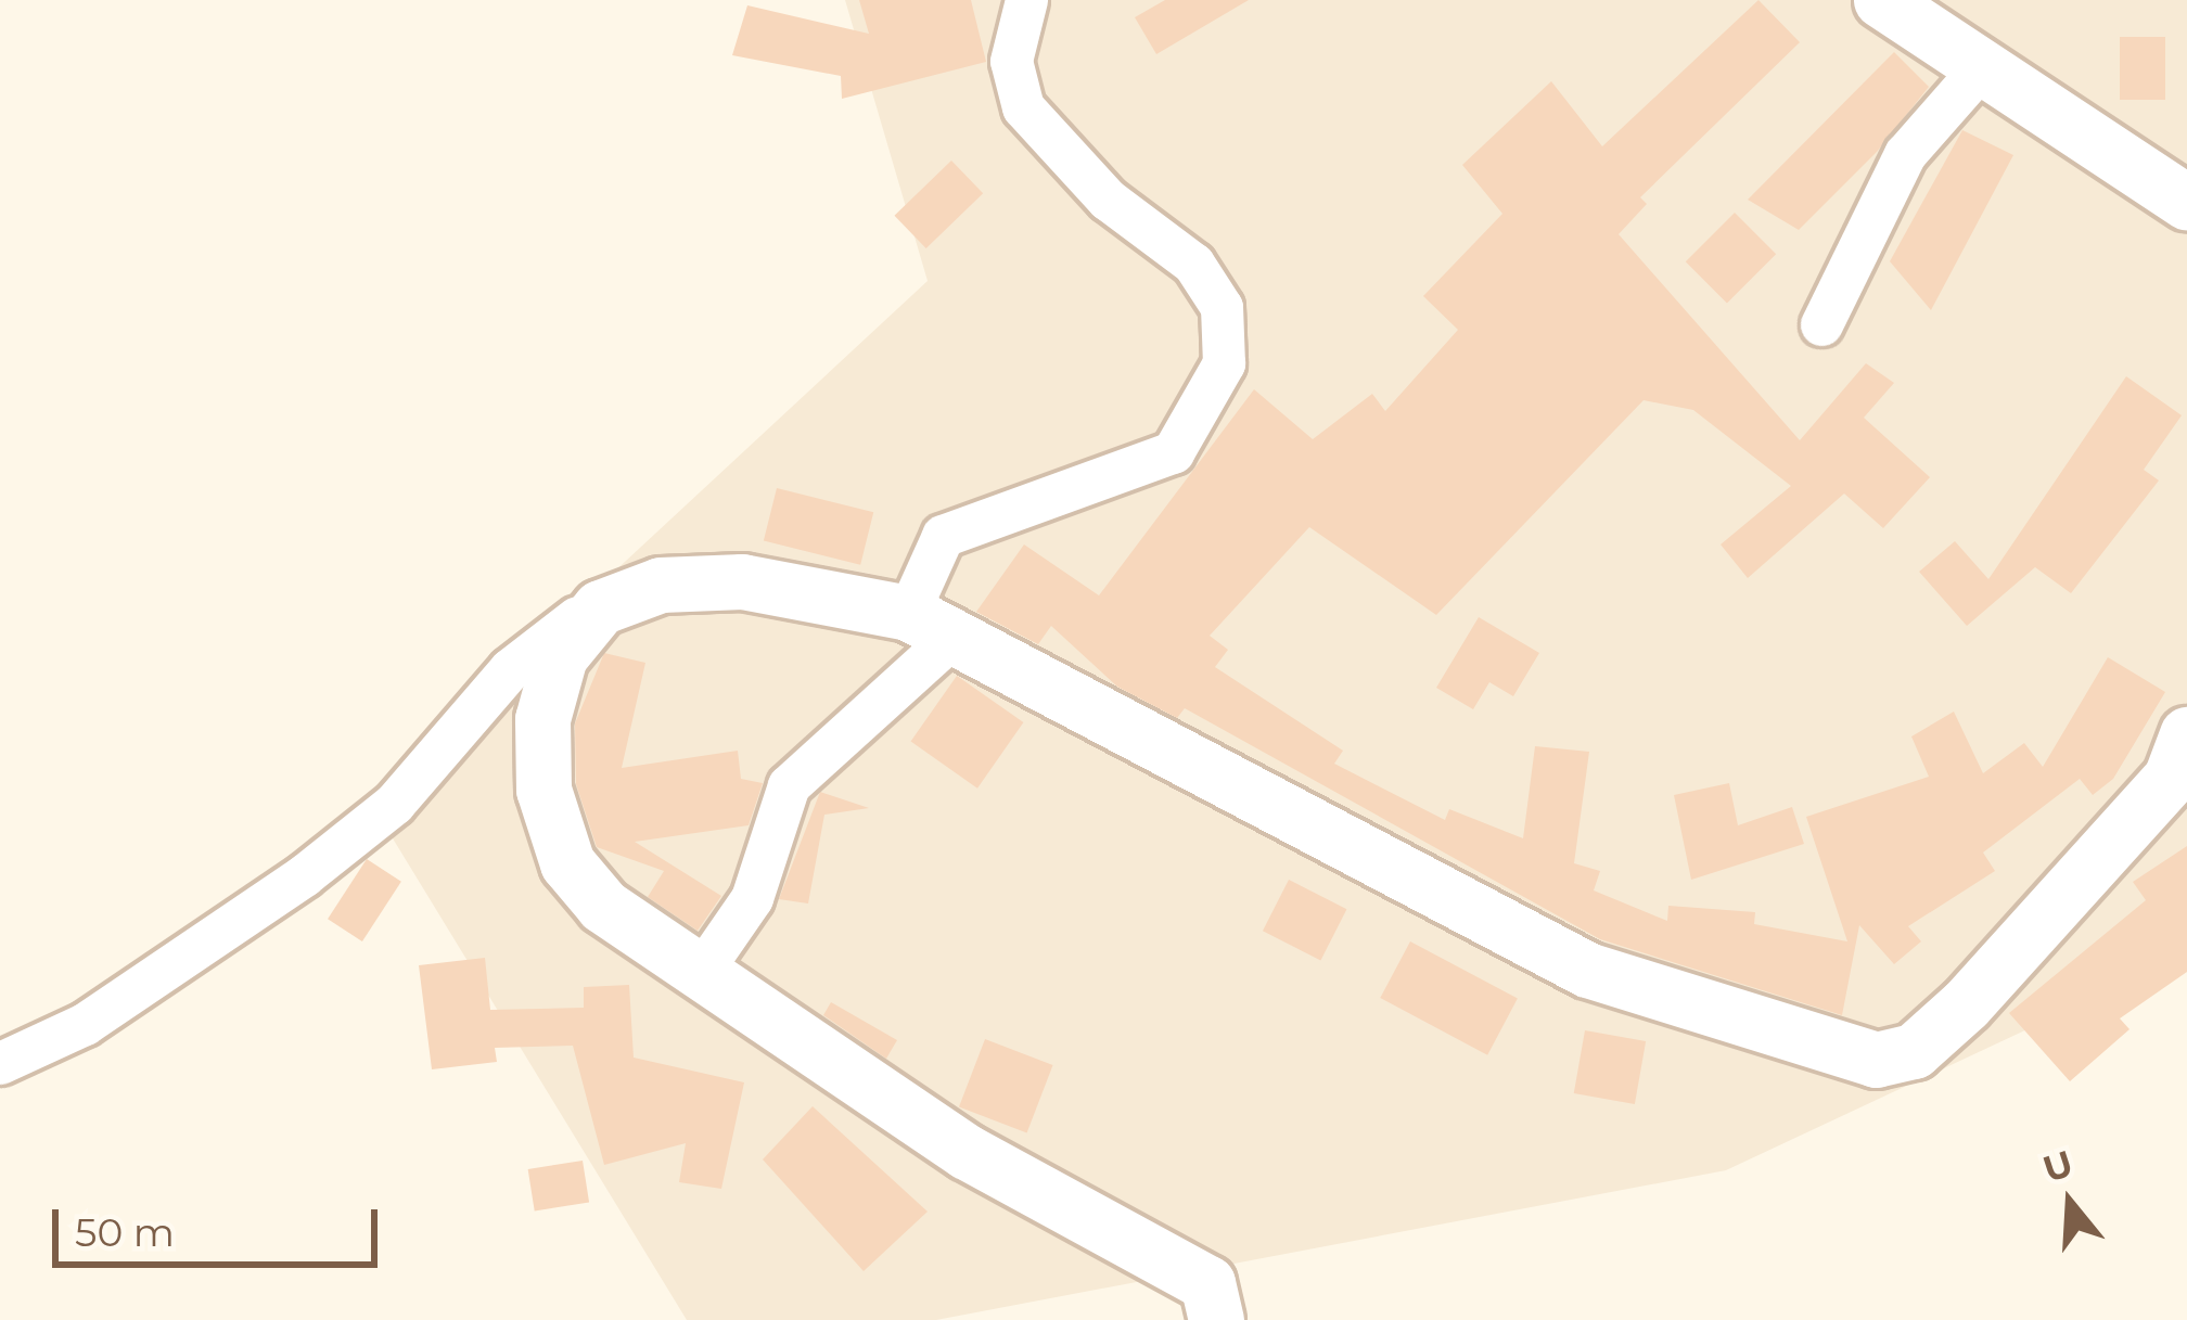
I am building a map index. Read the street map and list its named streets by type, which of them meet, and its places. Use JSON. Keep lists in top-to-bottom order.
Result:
{
  "scale_bar": "50 m",
  "north": "top"
}
